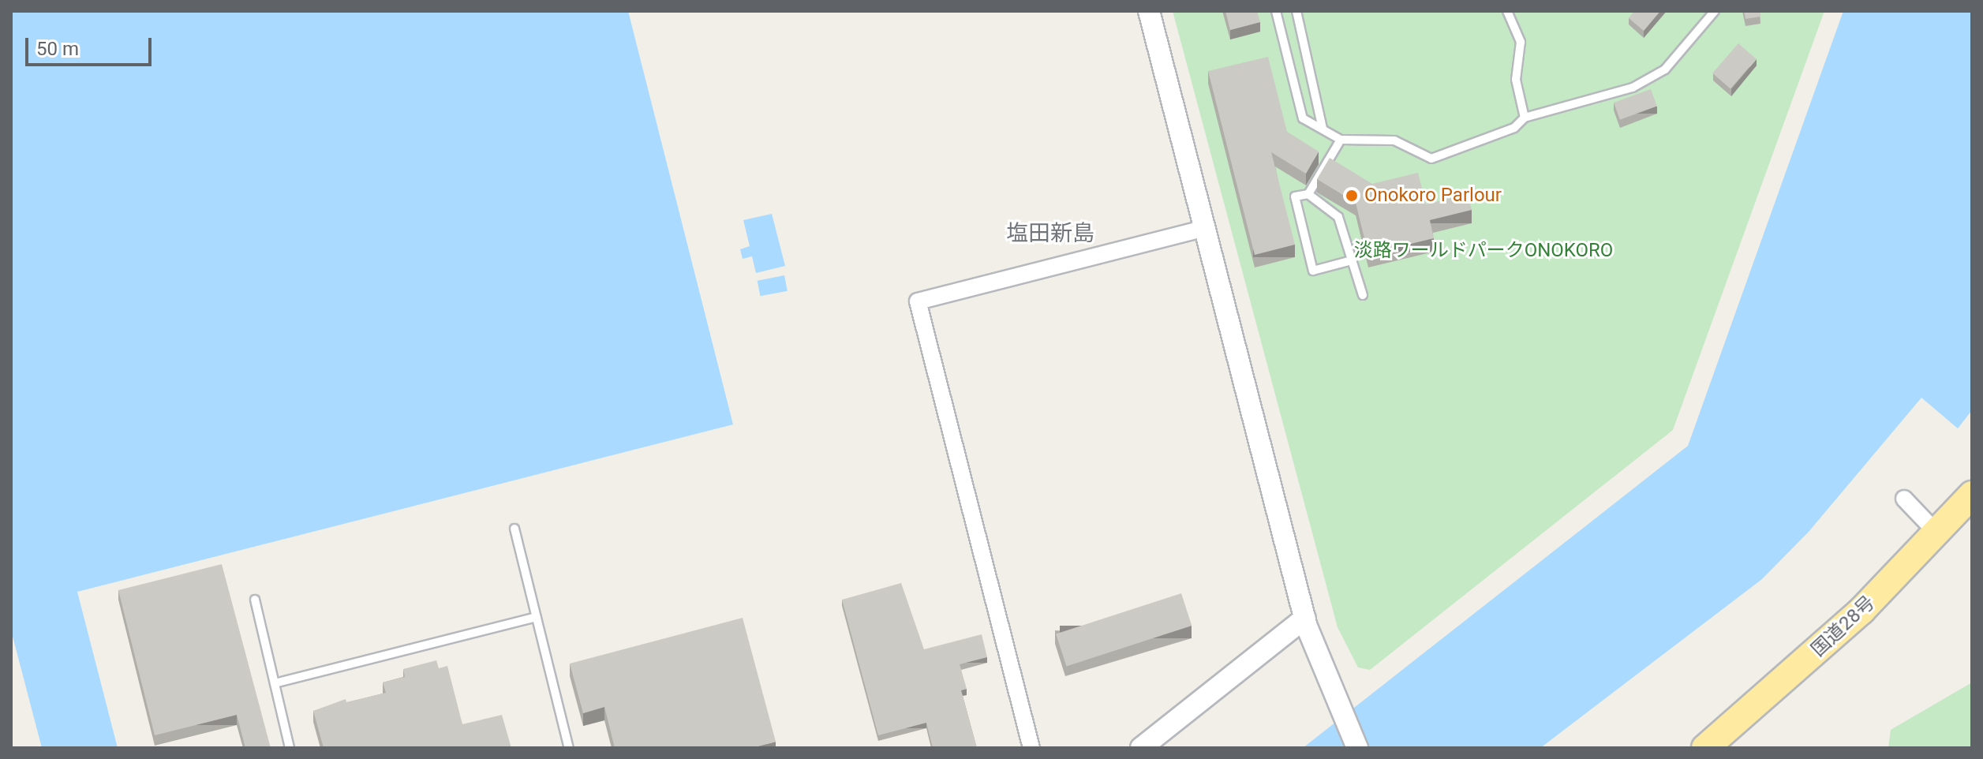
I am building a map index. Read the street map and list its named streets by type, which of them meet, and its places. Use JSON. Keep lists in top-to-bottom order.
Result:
{
  "streets": {
    "highway": ["国道28号"]
  },
  "districts": ["塩田新島"],
  "parks": ["淡路ワールドパークONOKORO"],
  "places": ["Onokoro Parlour"],
  "scale_bar": "50 m"
}
